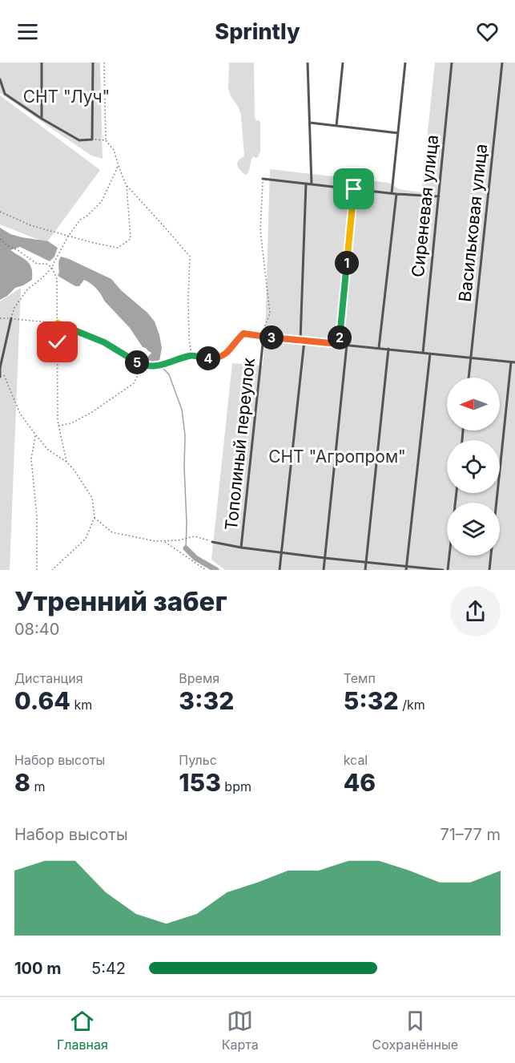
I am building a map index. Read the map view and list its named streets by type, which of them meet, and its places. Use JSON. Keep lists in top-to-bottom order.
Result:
{
  "streets": {
    "lane": ["Сиреневая улица", "Васильковая улица", "Тополиный переулок"]
  },
  "crossings": [
    ["Сиреневая улица", "Тополиный переулок"],
    ["Васильковая улица", "Тополиный переулок"]
  ],
  "parks": ["СНТ \"Луч\"", "СНТ \"Агропром\""],
  "north": "left",
  "page": {
    "header": "Sprintly",
    "pins": [
      "1",
      "2",
      "3",
      "4",
      "5"
    ],
    "heading": ["Утренний забег", "08:40"],
    "stats": [
      ["Дистанция", "0.64 km"],
      ["Время", "3:32"],
      ["Темп", "5:32 /km"],
      ["Набор высоты", "8 m"],
      ["Пульс", "153 bpm"],
      ["kcal", "46"]
    ],
    "chart": ["Набор высоты", "71–77 m"],
    "list": [
      {
        "name": "100 m",
        "note": "5:42"
      }
    ],
    "tabs": ["Главная", "Карта", "Сохранённые"]
  }
}
